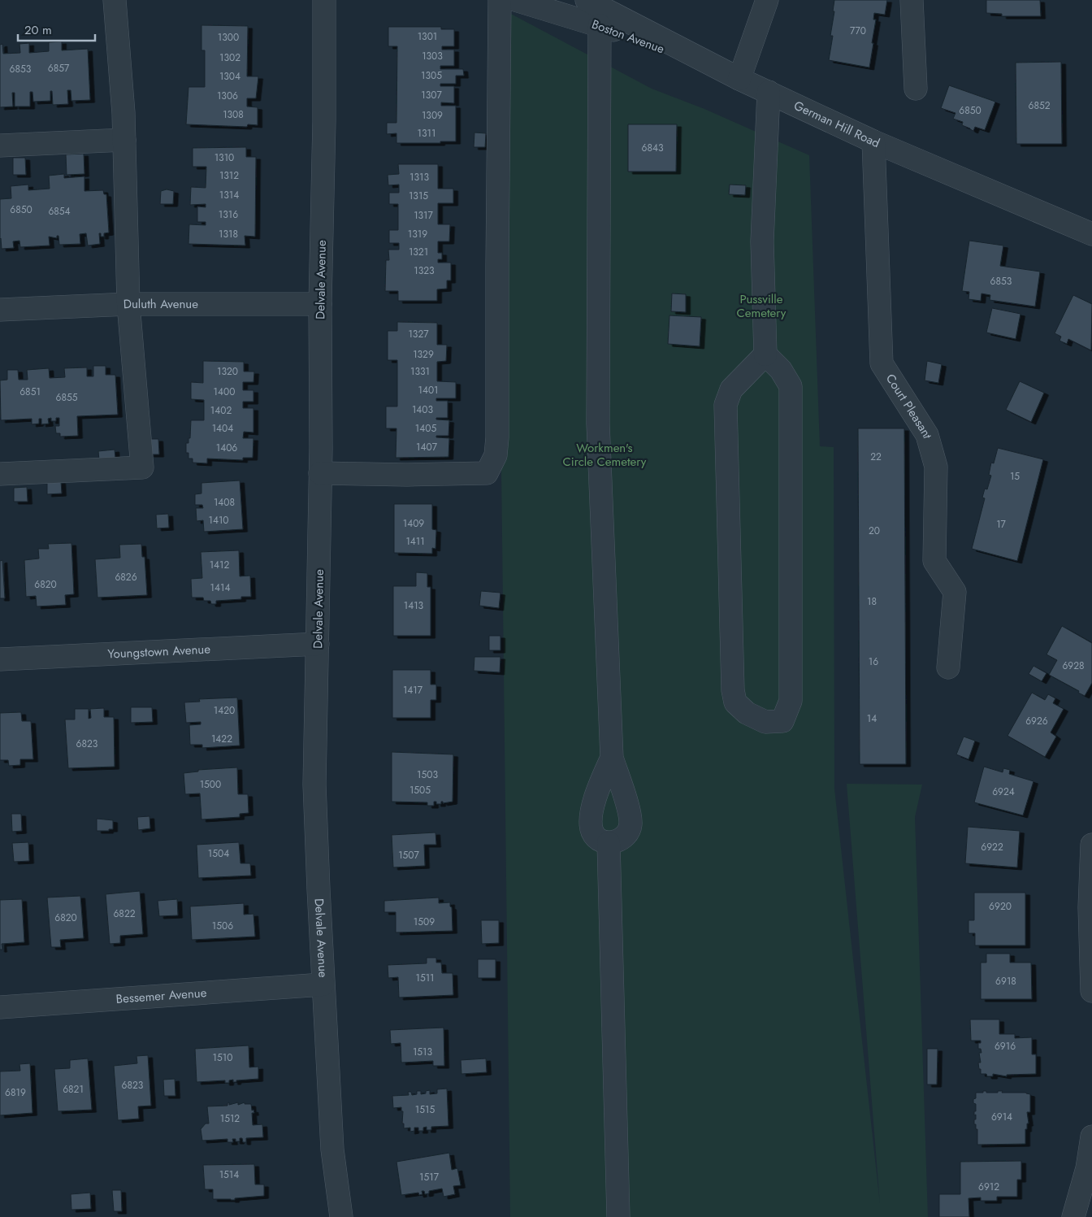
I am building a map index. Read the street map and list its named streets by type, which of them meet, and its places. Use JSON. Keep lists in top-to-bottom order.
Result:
{
  "streets": {
    "street": [
      "Boston Avenue",
      "German Hill Road",
      "Delvale Avenue",
      "Duluth Avenue",
      "Court Pleasant",
      "Youngstown Avenue",
      "Bessemer Avenue"
    ]
  },
  "crossings": [
    ["Boston Avenue", "German Hill Road"],
    ["German Hill Road", "Court Pleasant"],
    ["Delvale Avenue", "Duluth Avenue"],
    ["Delvale Avenue", "Youngstown Avenue"],
    ["Delvale Avenue", "Bessemer Avenue"]
  ],
  "parks": ["Pussville Cemetery", "Workmen's Circle Cemetery"],
  "house_numbers": [
    "770",
    "1301",
    "1300",
    "1303",
    "1302",
    "6857",
    "6853",
    "1305",
    "1304",
    "1307",
    "1306",
    "6852",
    "6850",
    "1308",
    "1309",
    "1311",
    "6843",
    "1310",
    "1312",
    "1313",
    "1314",
    "1315",
    "6850",
    "6854",
    "1316",
    "1317",
    "1318",
    "1319",
    "1321",
    "1323",
    "6853",
    "1327",
    "1329",
    "1320",
    "1331",
    "1401",
    "6851",
    "1400",
    "6855",
    "1403",
    "1402",
    "1404",
    "1405",
    "1407",
    "1406",
    "22",
    "15",
    "1408",
    "1410",
    "1409",
    "17",
    "20",
    "1411",
    "1412",
    "6826",
    "6820",
    "1414",
    "18",
    "1413",
    "16",
    "6928",
    "1417",
    "1420",
    "14",
    "6926",
    "1422",
    "6823",
    "1503",
    "1500",
    "1505",
    "6924",
    "6922",
    "1504",
    "1507",
    "6920",
    "6822",
    "6820",
    "1509",
    "1506",
    "1511",
    "6918",
    "6916",
    "1513",
    "1510",
    "6823",
    "6821",
    "6819",
    "1515",
    "6914",
    "1512",
    "1514",
    "1517",
    "6912"
  ],
  "scale_bar": "20 m"
}
